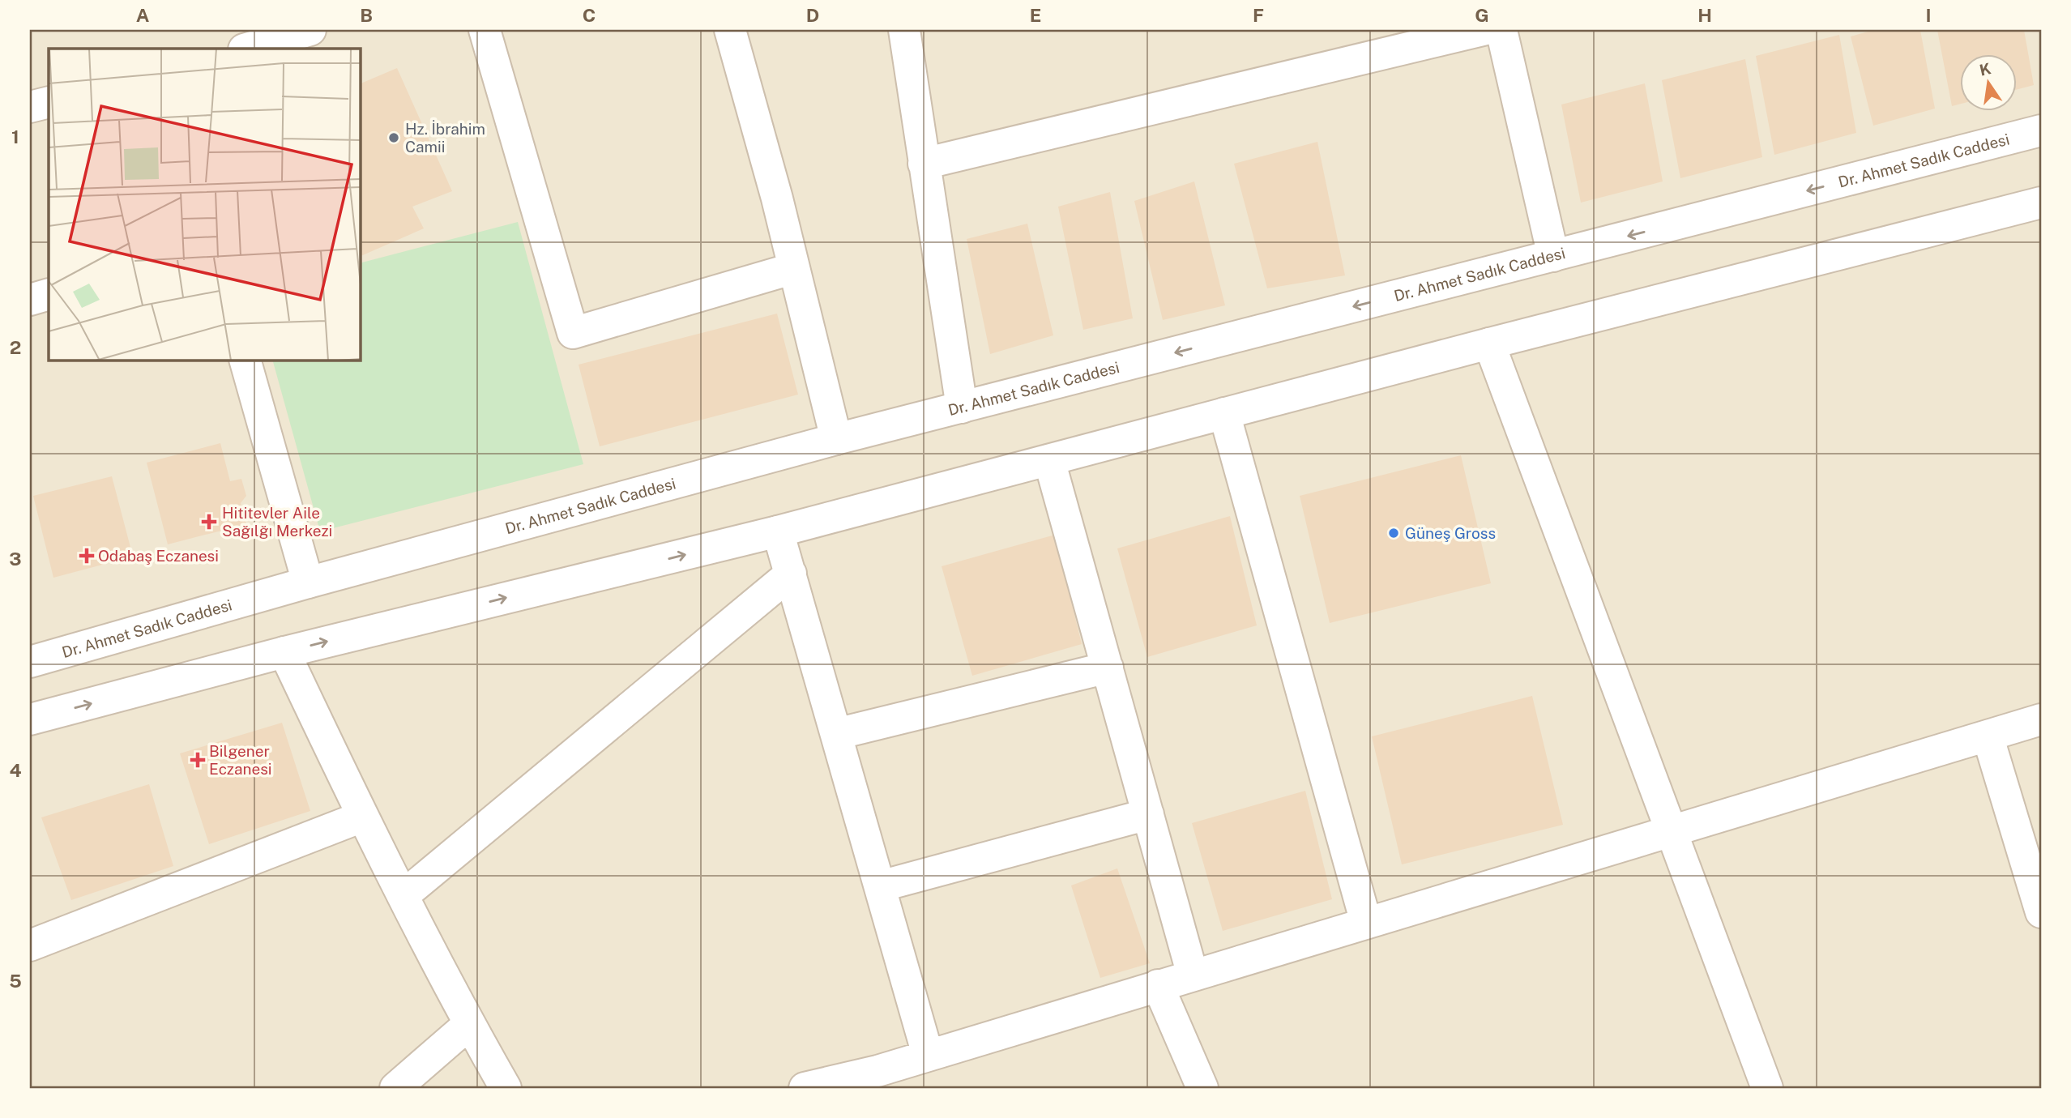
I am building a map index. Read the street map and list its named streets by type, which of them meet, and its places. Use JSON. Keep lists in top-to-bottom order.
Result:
{
  "streets": {
    "street": ["Dr. Ahmet Sadık Caddesi"]
  },
  "places": {
    "other": ["Hz. İbrahim Camii", "Güneş Gross"],
    "health": ["Hititevler Aile Sağılğı Merkezi", "Odabaş Eczanesi", "Bilgener Eczanesi"]
  },
  "north": "top",
  "grid": {
    "columns": [
      "A",
      "B",
      "C",
      "D",
      "E",
      "F",
      "G",
      "H",
      "I"
    ],
    "rows": [
      "1",
      "2",
      "3",
      "4",
      "5"
    ]
  }
}
